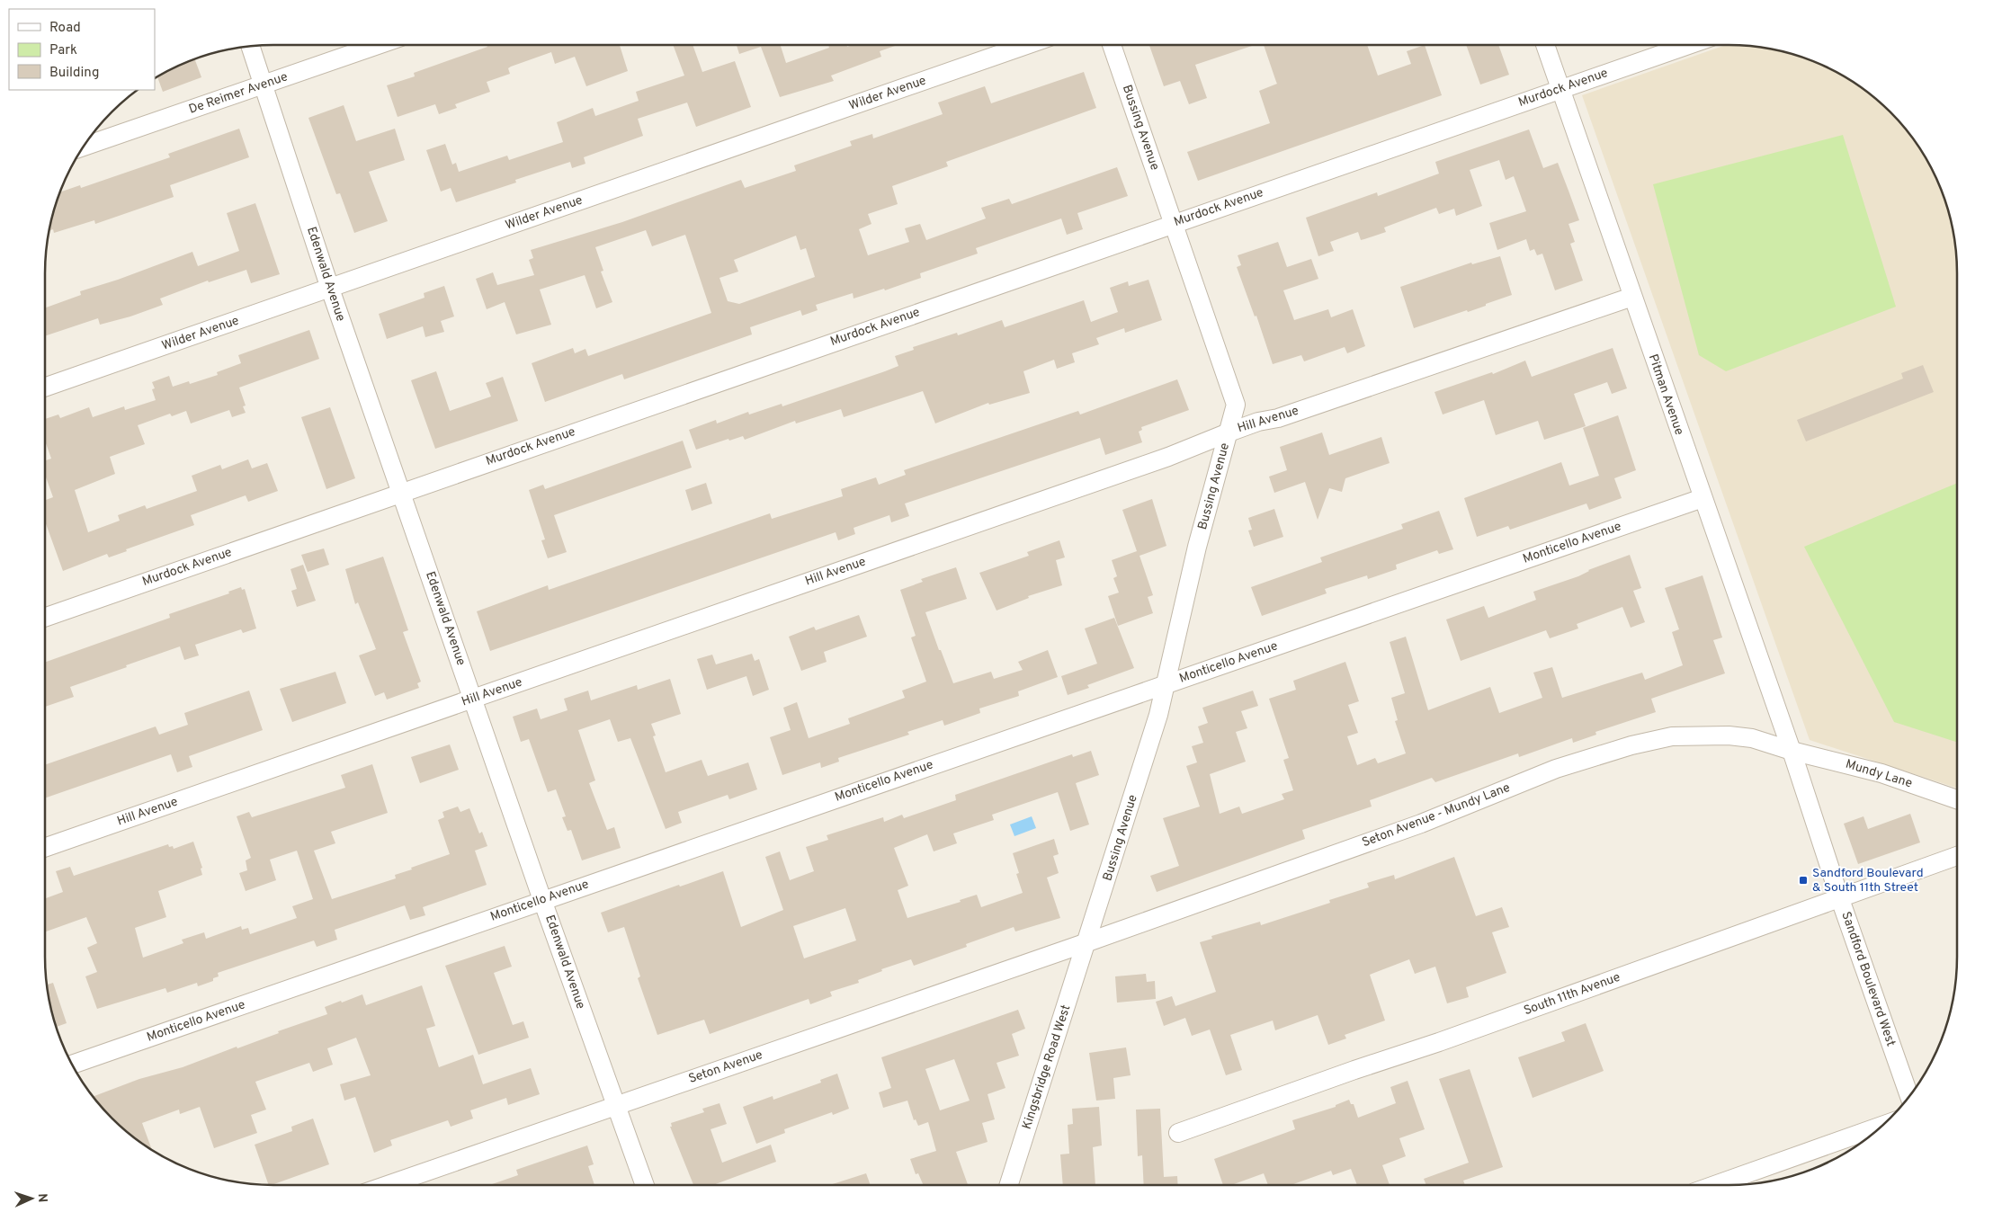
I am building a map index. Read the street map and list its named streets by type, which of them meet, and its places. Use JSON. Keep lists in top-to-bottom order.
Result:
{
  "streets": {
    "street": [
      "Murdock Avenue",
      "De Reimer Avenue",
      "Wilder Avenue",
      "Bussing Avenue",
      "Edenwald Avenue",
      "Pitman Avenue",
      "Hill Avenue",
      "Monticello Avenue",
      "Mundy Lane",
      "Seton Avenue - Mundy Lane",
      "Sandford Boulevard West",
      "South 11th Avenue",
      "Seton Avenue",
      "Kingsbridge Road West"
    ]
  },
  "crossings": [
    ["Murdock Avenue", "Bussing Avenue"],
    ["Murdock Avenue", "Edenwald Avenue"],
    ["Murdock Avenue", "Pitman Avenue"],
    ["De Reimer Avenue", "Edenwald Avenue"],
    ["Wilder Avenue", "Edenwald Avenue"],
    ["Bussing Avenue", "Hill Avenue"],
    ["Bussing Avenue", "Monticello Avenue"],
    ["Bussing Avenue", "Seton Avenue - Mundy Lane"],
    ["Bussing Avenue", "Seton Avenue"],
    ["Bussing Avenue", "Kingsbridge Road West"],
    ["Edenwald Avenue", "Hill Avenue"],
    ["Edenwald Avenue", "Monticello Avenue"],
    ["Edenwald Avenue", "Seton Avenue"],
    ["Pitman Avenue", "Hill Avenue"],
    ["Pitman Avenue", "Monticello Avenue"],
    ["Pitman Avenue", "Mundy Lane"],
    ["Pitman Avenue", "Seton Avenue - Mundy Lane"],
    ["Pitman Avenue", "Sandford Boulevard West"],
    ["Mundy Lane", "Seton Avenue - Mundy Lane"],
    ["Mundy Lane", "Sandford Boulevard West"],
    ["Seton Avenue - Mundy Lane", "Sandford Boulevard West"],
    ["Seton Avenue - Mundy Lane", "Seton Avenue"],
    ["Seton Avenue - Mundy Lane", "Kingsbridge Road West"],
    ["Sandford Boulevard West", "South 11th Avenue"],
    ["Seton Avenue", "Kingsbridge Road West"]
  ],
  "places": {
    "transit": ["Sandford Boulevard & South 11th Street"]
  },
  "legend": ["Road", "Park", "Building"],
  "north": "right"
}
